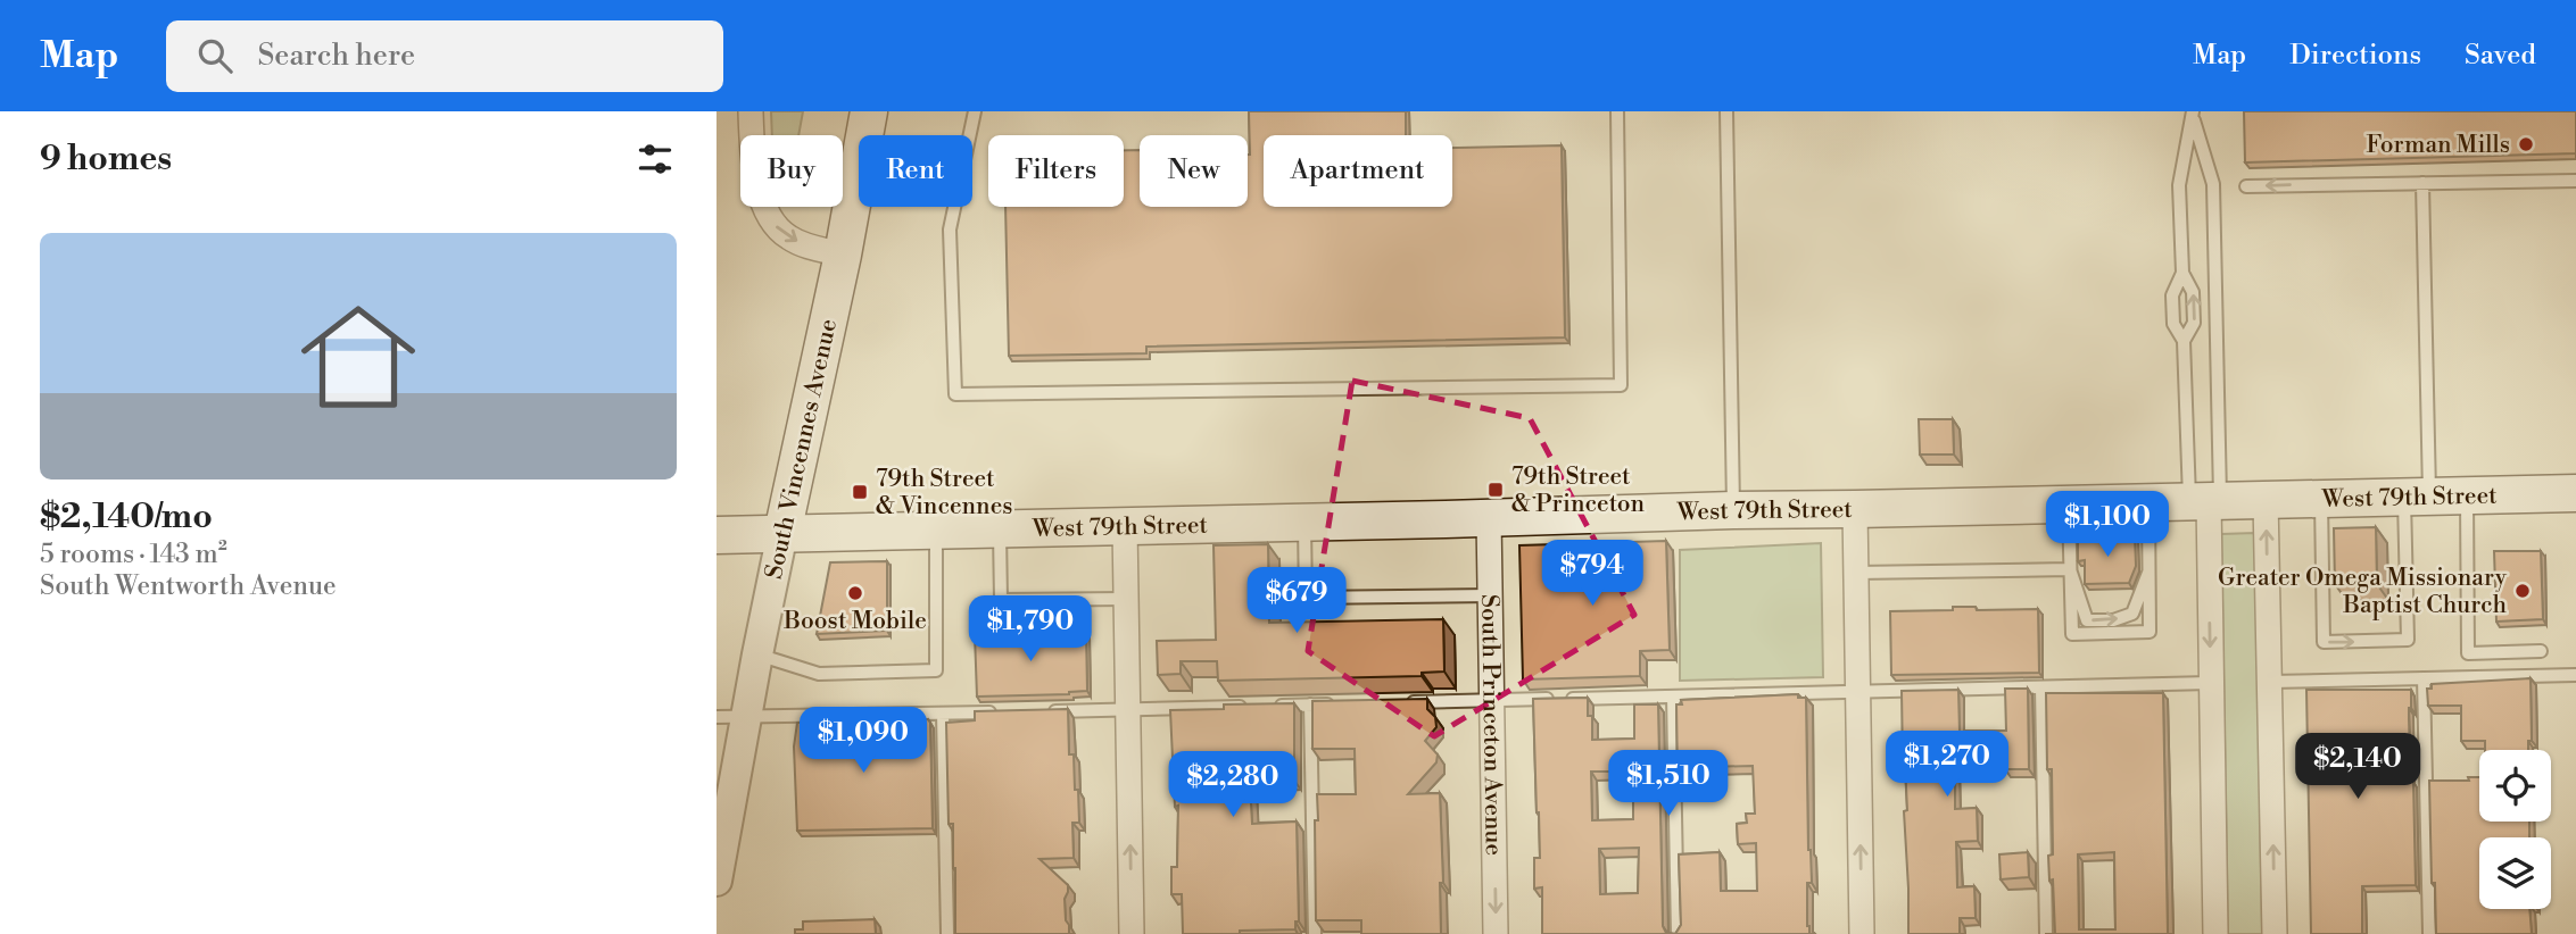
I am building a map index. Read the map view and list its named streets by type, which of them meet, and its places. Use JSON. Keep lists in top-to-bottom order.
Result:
{
  "streets": {
    "main road": ["South Vincennes Avenue", "West 79th Street"],
    "street": ["South Princeton Avenue"]
  },
  "crossings": [
    ["South Vincennes Avenue", "West 79th Street"],
    ["West 79th Street", "South Princeton Avenue"]
  ],
  "one_way": ["South Princeton Avenue"],
  "places": {
    "other": ["Forman Mills", "Greater Omega Missionary Baptist Church", "Boost Mobile"],
    "transit": ["79th Street & Princeton", "79th Street & Vincennes"]
  },
  "page": {
    "header": "Map",
    "search": "Search here",
    "nav": ["Map", "Directions", "Saved"],
    "heading": "9 homes",
    "chip": [
      "Buy",
      "Rent",
      "Filters",
      "New",
      "Apartment"
    ],
    "list": [
      {
        "name": "$2,140/mo",
        "note": "5 rooms · 143 m² · South Wentworth Avenue"
      }
    ],
    "price": [
      "$1,100",
      "$794",
      "$679",
      "$1,790",
      "$1,090",
      "$1,270",
      "$2,140",
      "$1,510",
      "$2,280"
    ]
  }
}
